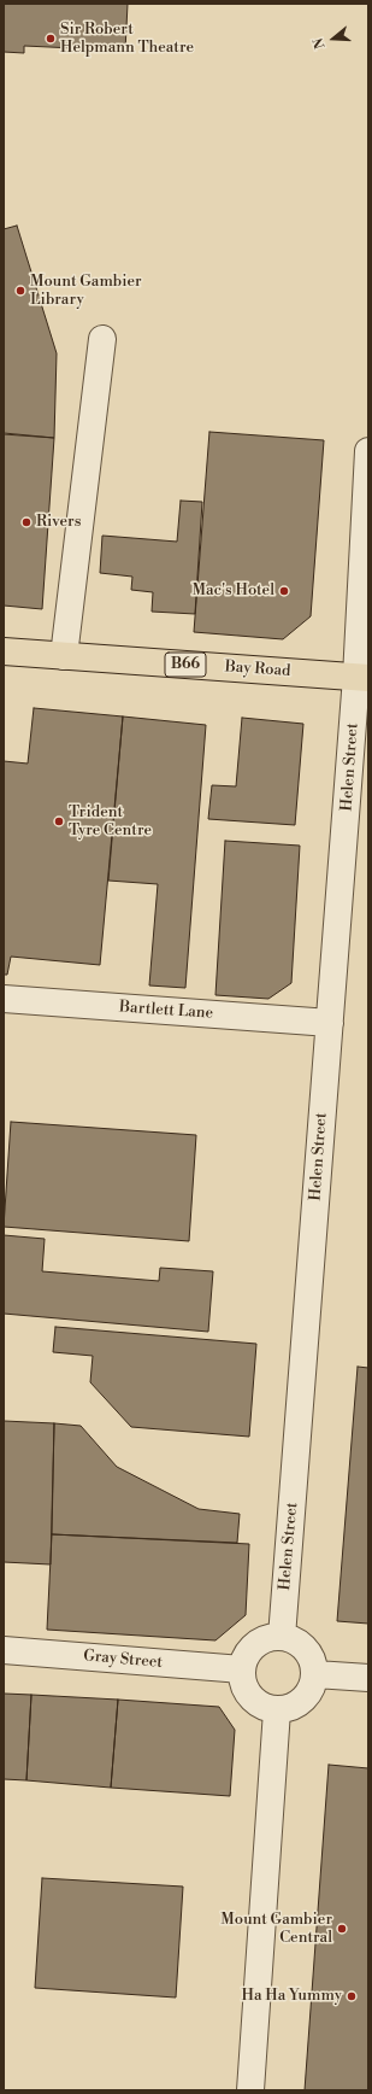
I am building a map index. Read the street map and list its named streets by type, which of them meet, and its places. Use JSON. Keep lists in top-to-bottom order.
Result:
{
  "streets": {
    "main road": ["B66", "Bay Road"],
    "street": ["Helen Street", "Bartlett Lane", "Gray Street"]
  },
  "crossings": [
    ["Bay Road", "Helen Street"],
    ["Helen Street", "Bartlett Lane"],
    ["Helen Street", "Gray Street"]
  ],
  "places": [
    "Sir Robert Helpmann Theatre",
    "Mount Gambier Library",
    "Rivers",
    "Mac's Hotel",
    "Trident Tyre Centre",
    "Mount Gambier Central",
    "Ha Ha Yummy"
  ],
  "north": "left"
}
